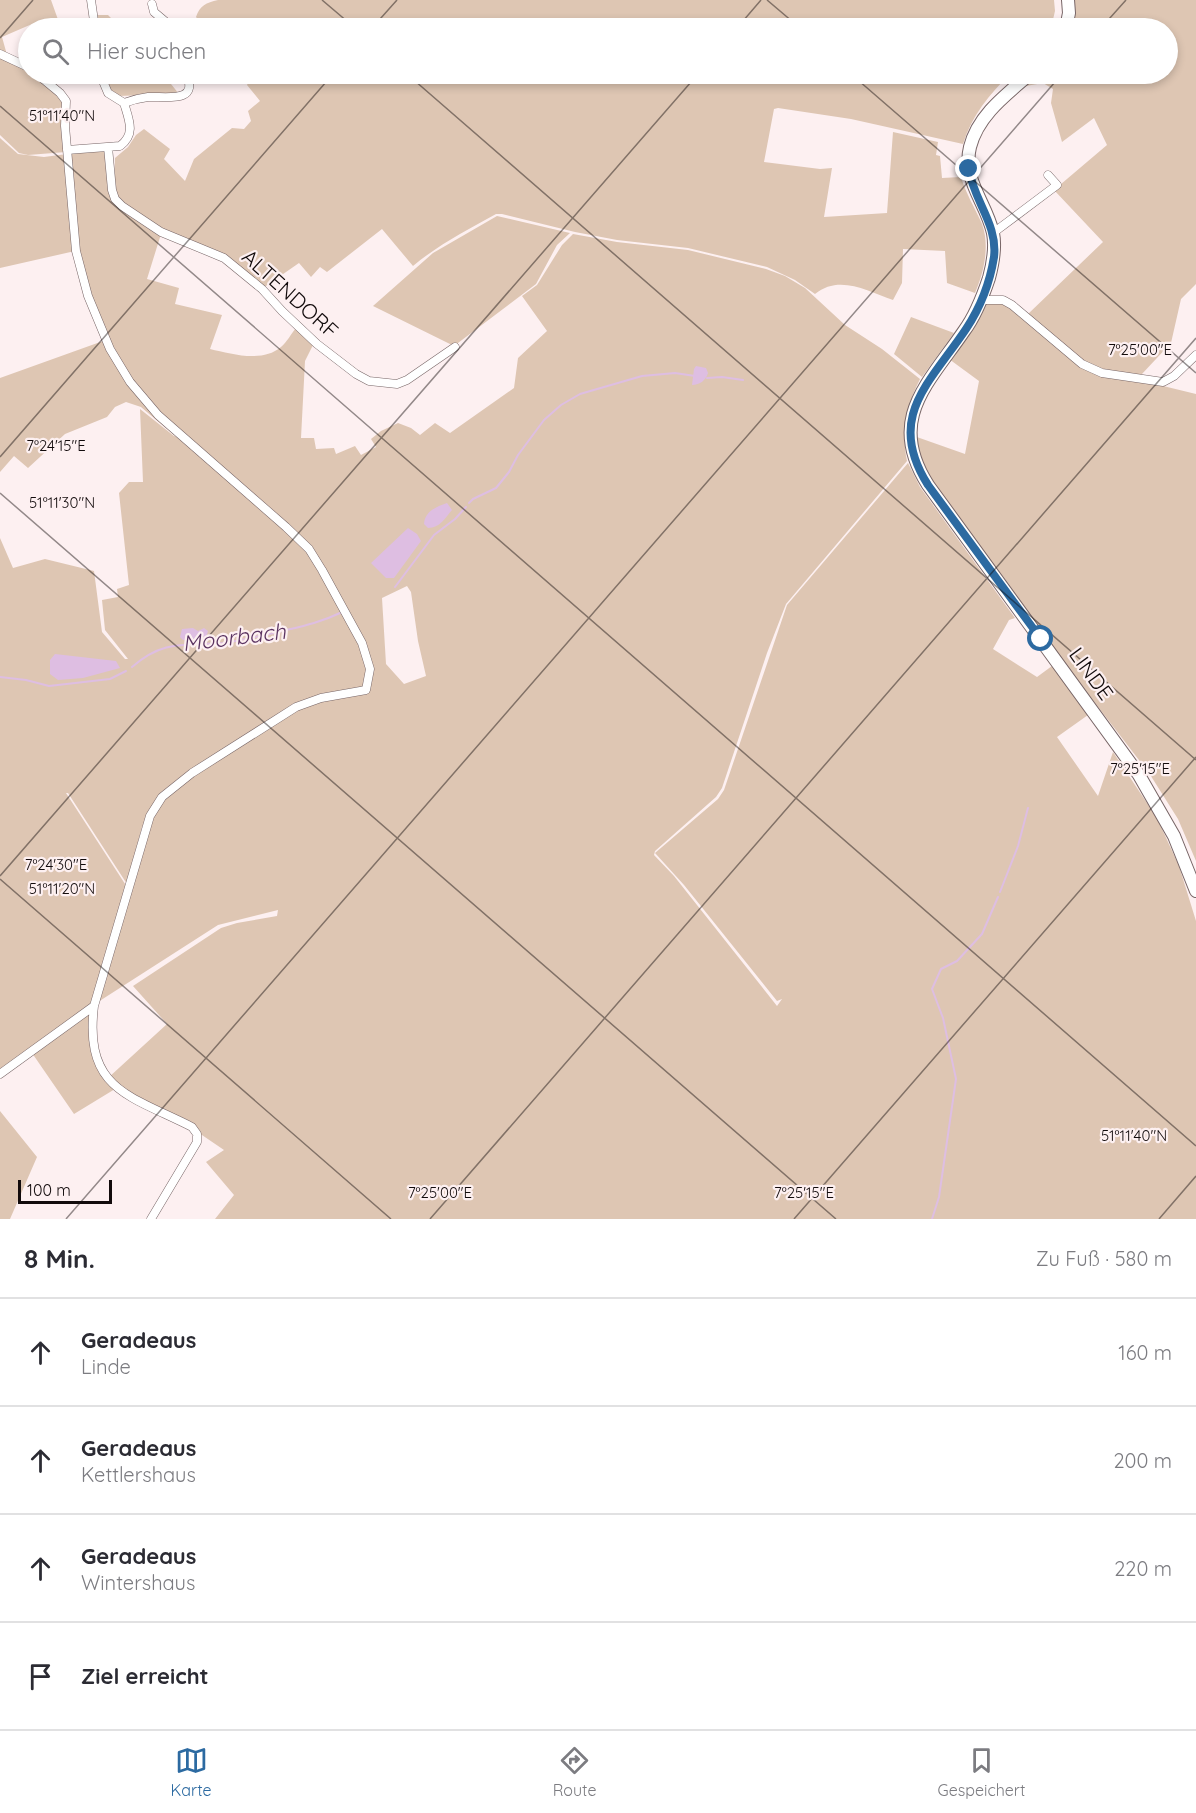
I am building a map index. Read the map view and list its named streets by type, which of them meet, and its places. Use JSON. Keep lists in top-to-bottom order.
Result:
{
  "streets": {
    "main road": ["LINDE"],
    "street": ["ALTENDORF"]
  },
  "water": ["Moorbach"],
  "scale_bar": "100 m",
  "page": {
    "search": "Hier suchen",
    "scale": "100 m",
    "heading": ["8 Min.", "Zu Fuß · 580 m"],
    "list": [
      ["Geradeaus", "Linde", "160 m"],
      ["Geradeaus", "Kettlershaus", "200 m"],
      ["Geradeaus", "Wintershaus", "220 m"],
      "Ziel erreicht"
    ],
    "nav": ["Karte", "Route", "Gespeichert"]
  },
  "coordinates": [
    "51°11'40\"N",
    "7°25'00\"E",
    "7°24'15\"E",
    "51°11'30\"N",
    "7°25'15\"E",
    "7°24'30\"E",
    "51°11'20\"N"
  ]
}
